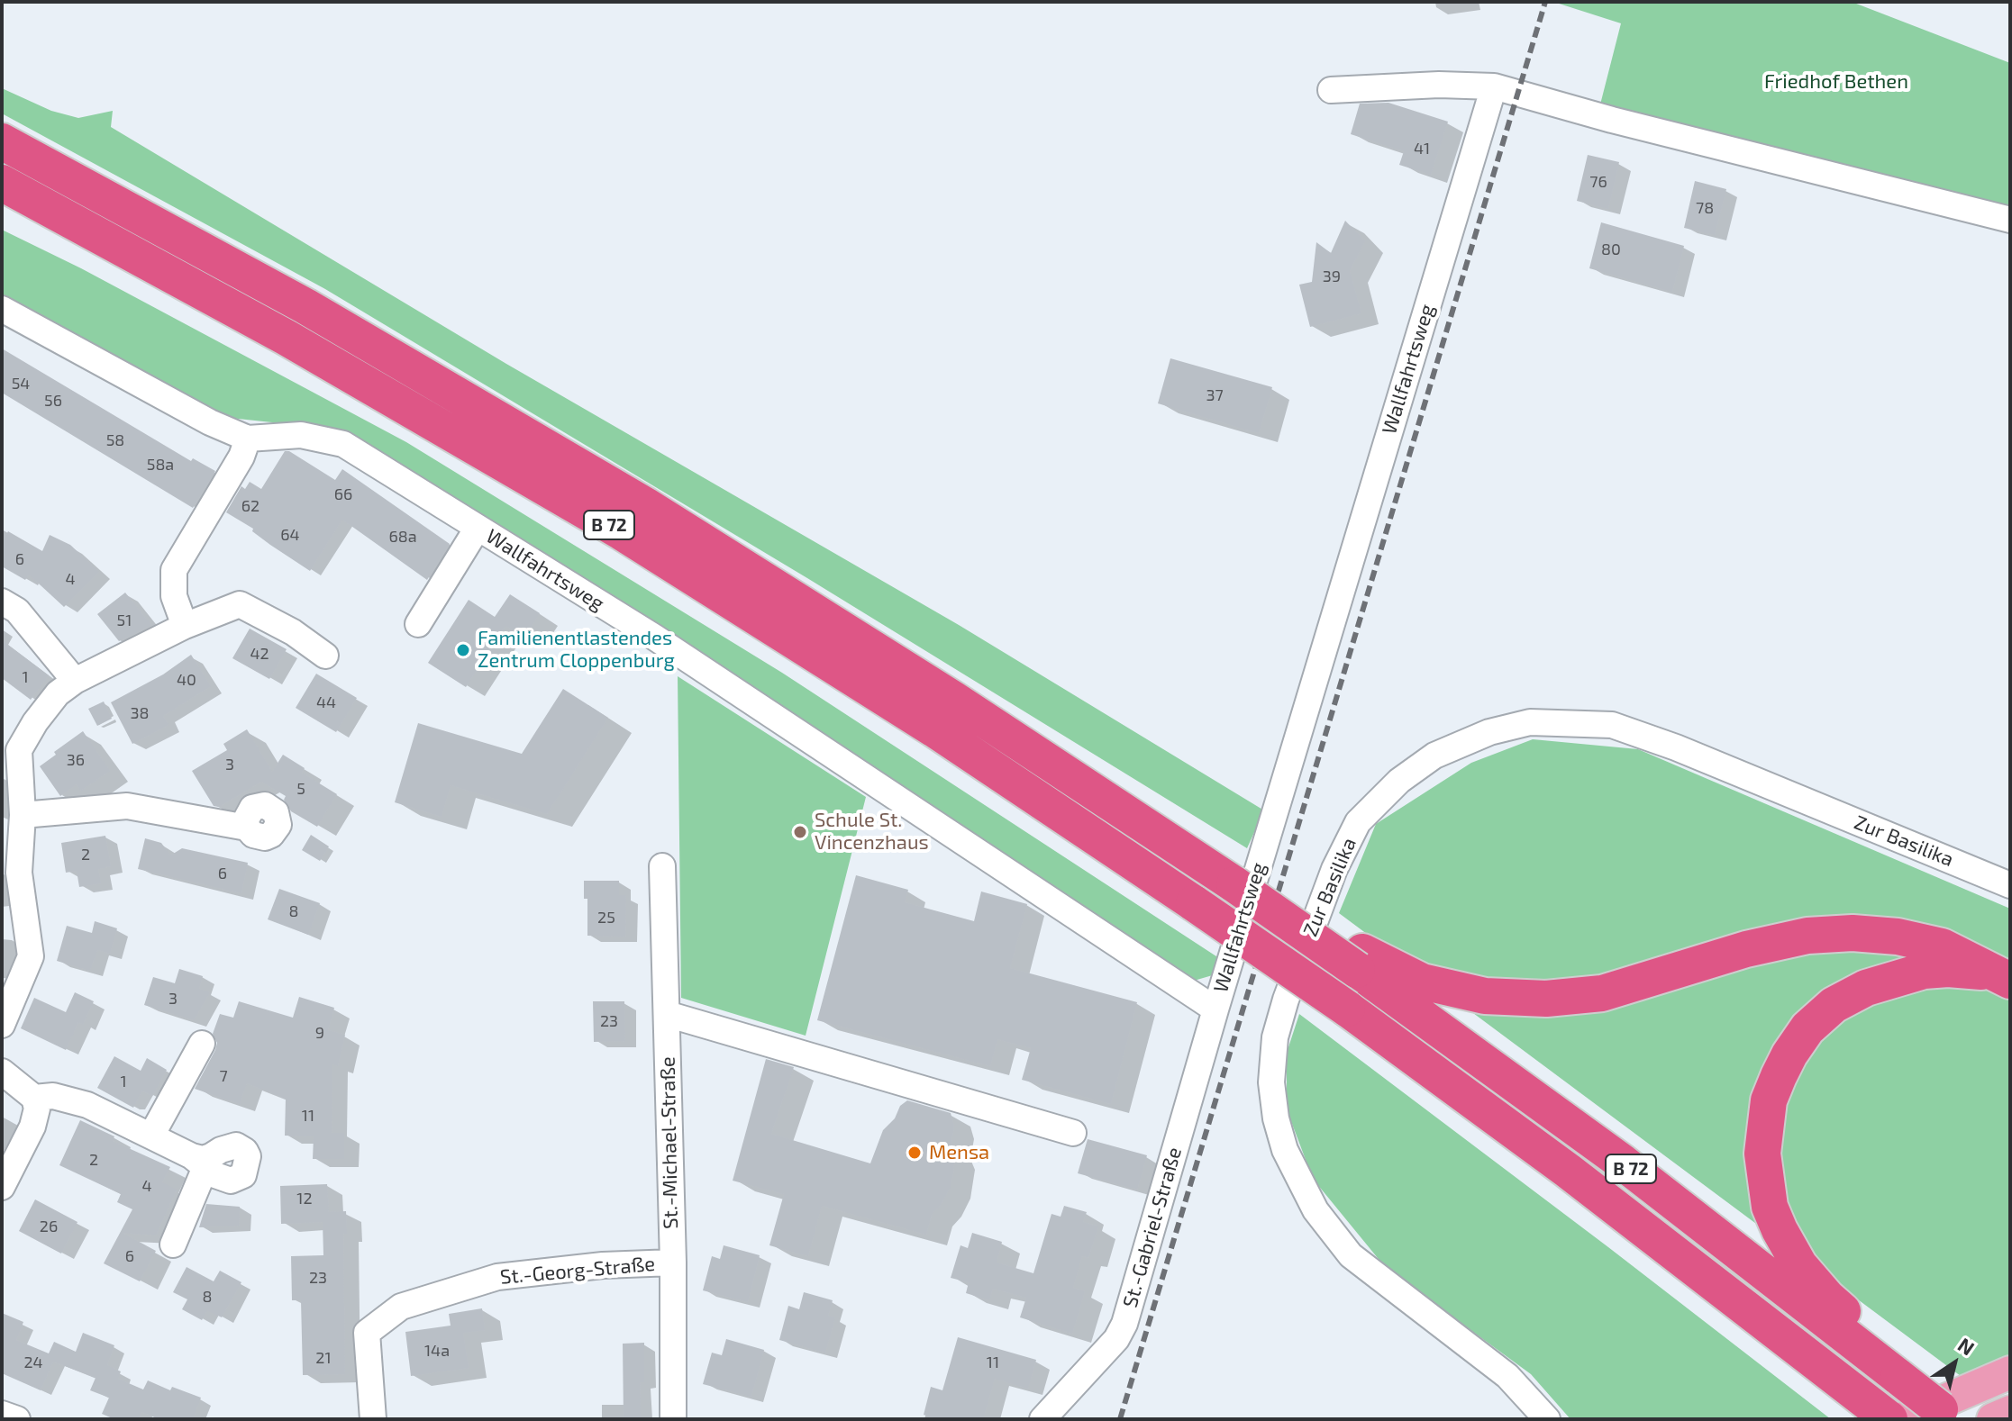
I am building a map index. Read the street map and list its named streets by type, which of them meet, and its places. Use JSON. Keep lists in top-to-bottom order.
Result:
{
  "streets": {
    "highway": ["B 72"],
    "street": [
      "Wallfahrtsweg",
      "Zur Basilika",
      "St.-Michael-Straße",
      "St.-Gabriel-Straße",
      "St.-Georg-Straße"
    ]
  },
  "crossings": [
    ["Wallfahrtsweg", "St.-Gabriel-Straße"],
    ["St.-Michael-Straße", "St.-Georg-Straße"]
  ],
  "parks": ["Friedhof Bethen"],
  "places": ["Familienentlastendes Zentrum Cloppenburg", "Schule St. Vincenzhaus", "Mensa"],
  "house_numbers": [
    "41",
    "76",
    "78",
    "80",
    "39",
    "54",
    "37",
    "56",
    "58",
    "58a",
    "66",
    "62",
    "64",
    "68a",
    "6",
    "4",
    "51",
    "42",
    "1",
    "40",
    "44",
    "38",
    "36",
    "3",
    "5",
    "2",
    "6",
    "8",
    "25",
    "3",
    "23",
    "9",
    "7",
    "1",
    "11",
    "2",
    "4",
    "12",
    "26",
    "6",
    "23",
    "8",
    "14a",
    "21",
    "24",
    "11"
  ],
  "north": "top right"
}
